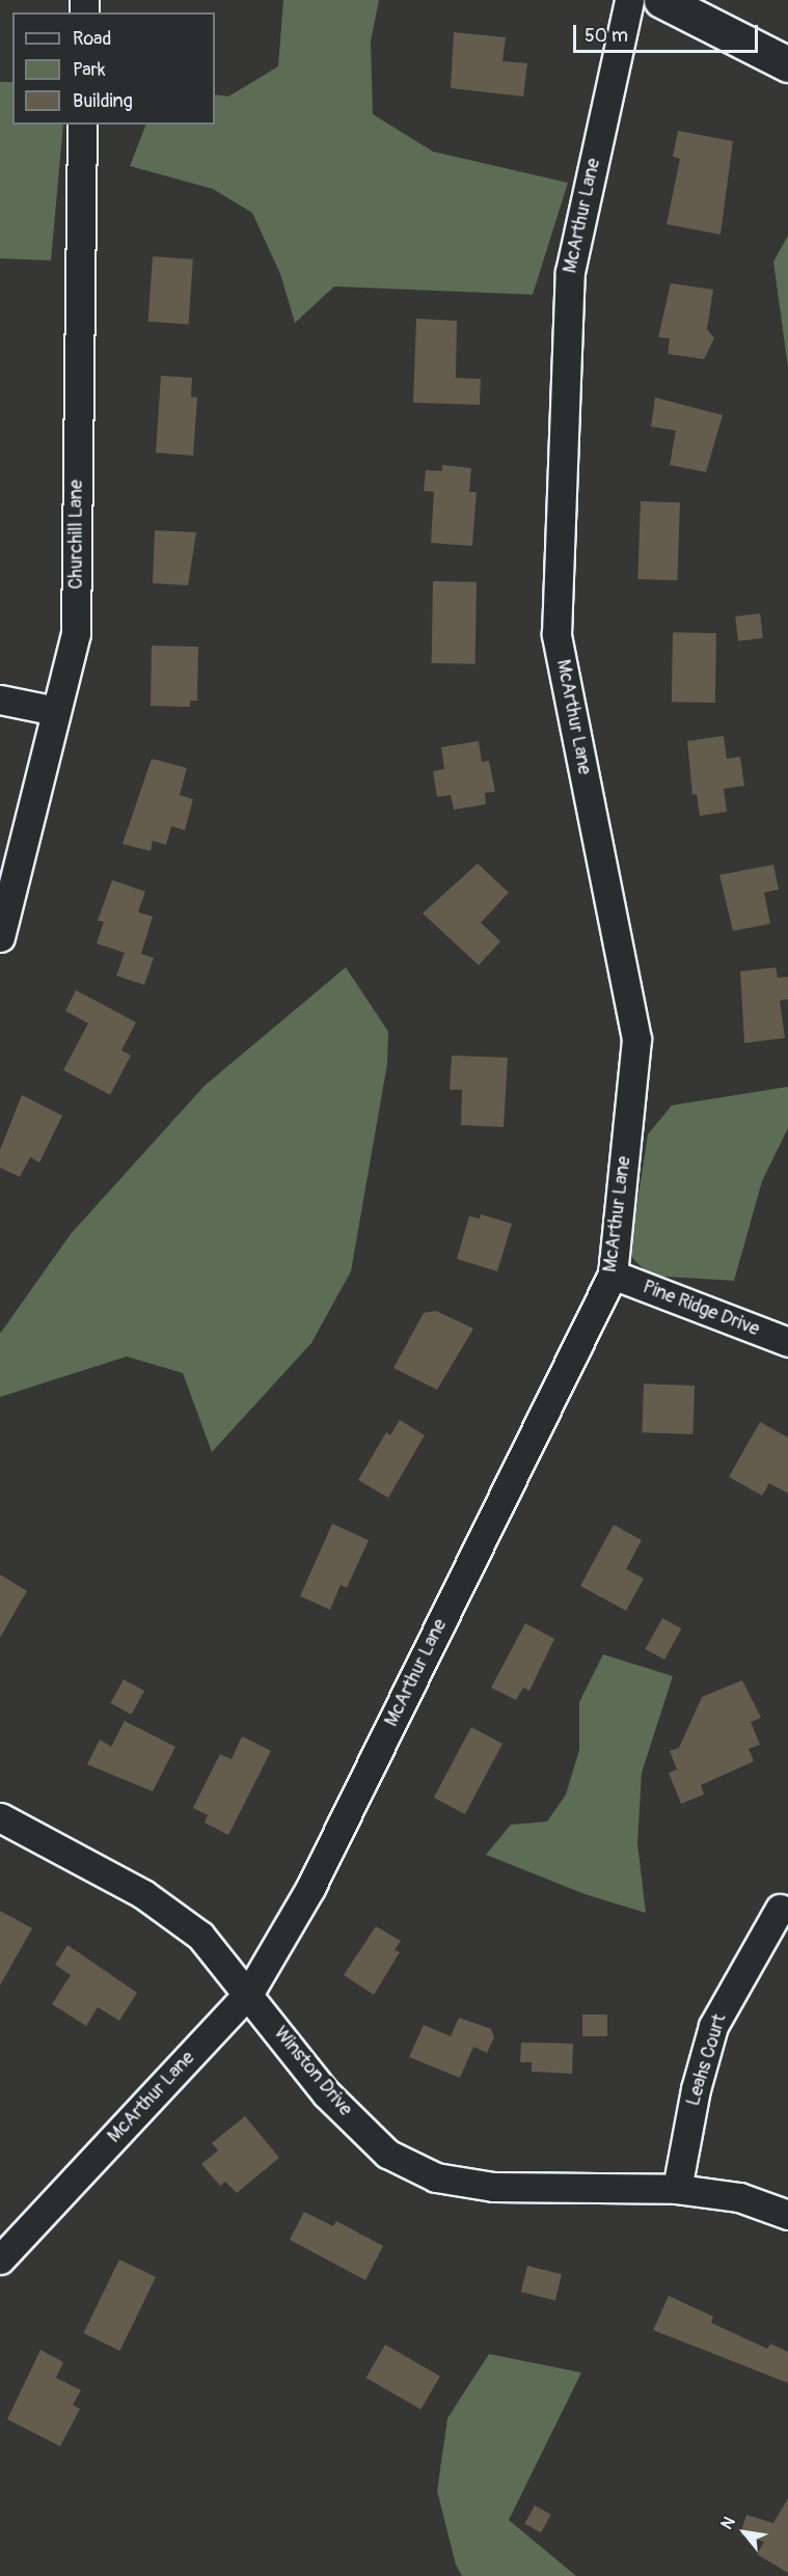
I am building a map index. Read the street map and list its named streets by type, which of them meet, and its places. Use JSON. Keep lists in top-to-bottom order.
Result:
{
  "streets": {
    "street": [
      "McArthur Lane",
      "Churchill Lane",
      "Pine Ridge Drive",
      "Leahs Court",
      "Winston Drive"
    ]
  },
  "crossings": [
    ["McArthur Lane", "Pine Ridge Drive"],
    ["McArthur Lane", "Winston Drive"],
    ["Leahs Court", "Winston Drive"]
  ],
  "legend": ["Road", "Park", "Building"],
  "scale_bar": "50 m",
  "north": "top left"
}
